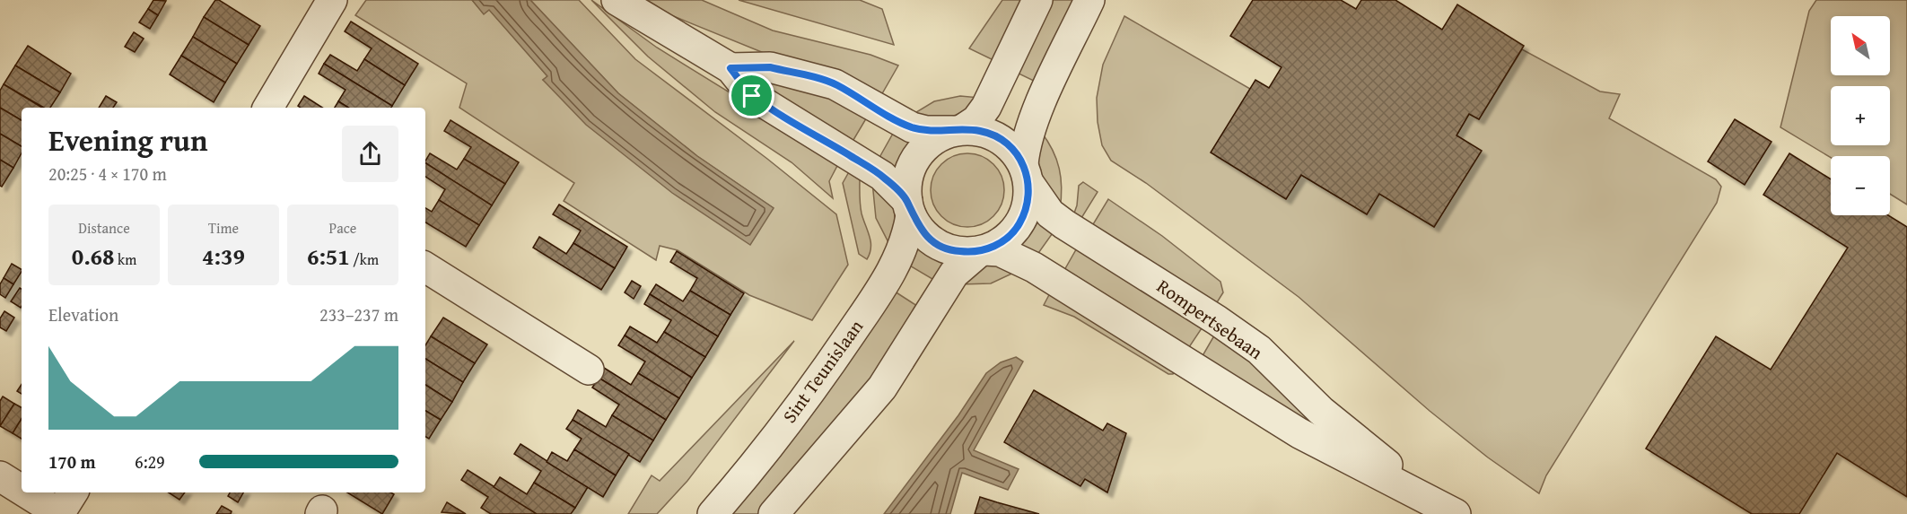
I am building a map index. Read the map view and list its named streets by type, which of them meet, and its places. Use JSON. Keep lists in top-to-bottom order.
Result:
{
  "streets": {
    "street": ["Rompertsebaan", "Sint Teunislaan"]
  },
  "crossings": [
    ["Rompertsebaan", "Sint Teunislaan"]
  ],
  "north": "top left",
  "page": {
    "map_buttons": ["+", "−"],
    "heading": ["Evening run", "20:25 · 4 × 170 m"],
    "stats": [
      ["Distance", "0.68 km"],
      ["Time", "4:39"],
      ["Pace", "6:51 /km"]
    ],
    "chart": ["Elevation", "233–237 m"],
    "list": [
      {
        "name": "170 m",
        "note": "6:29"
      }
    ]
  }
}
